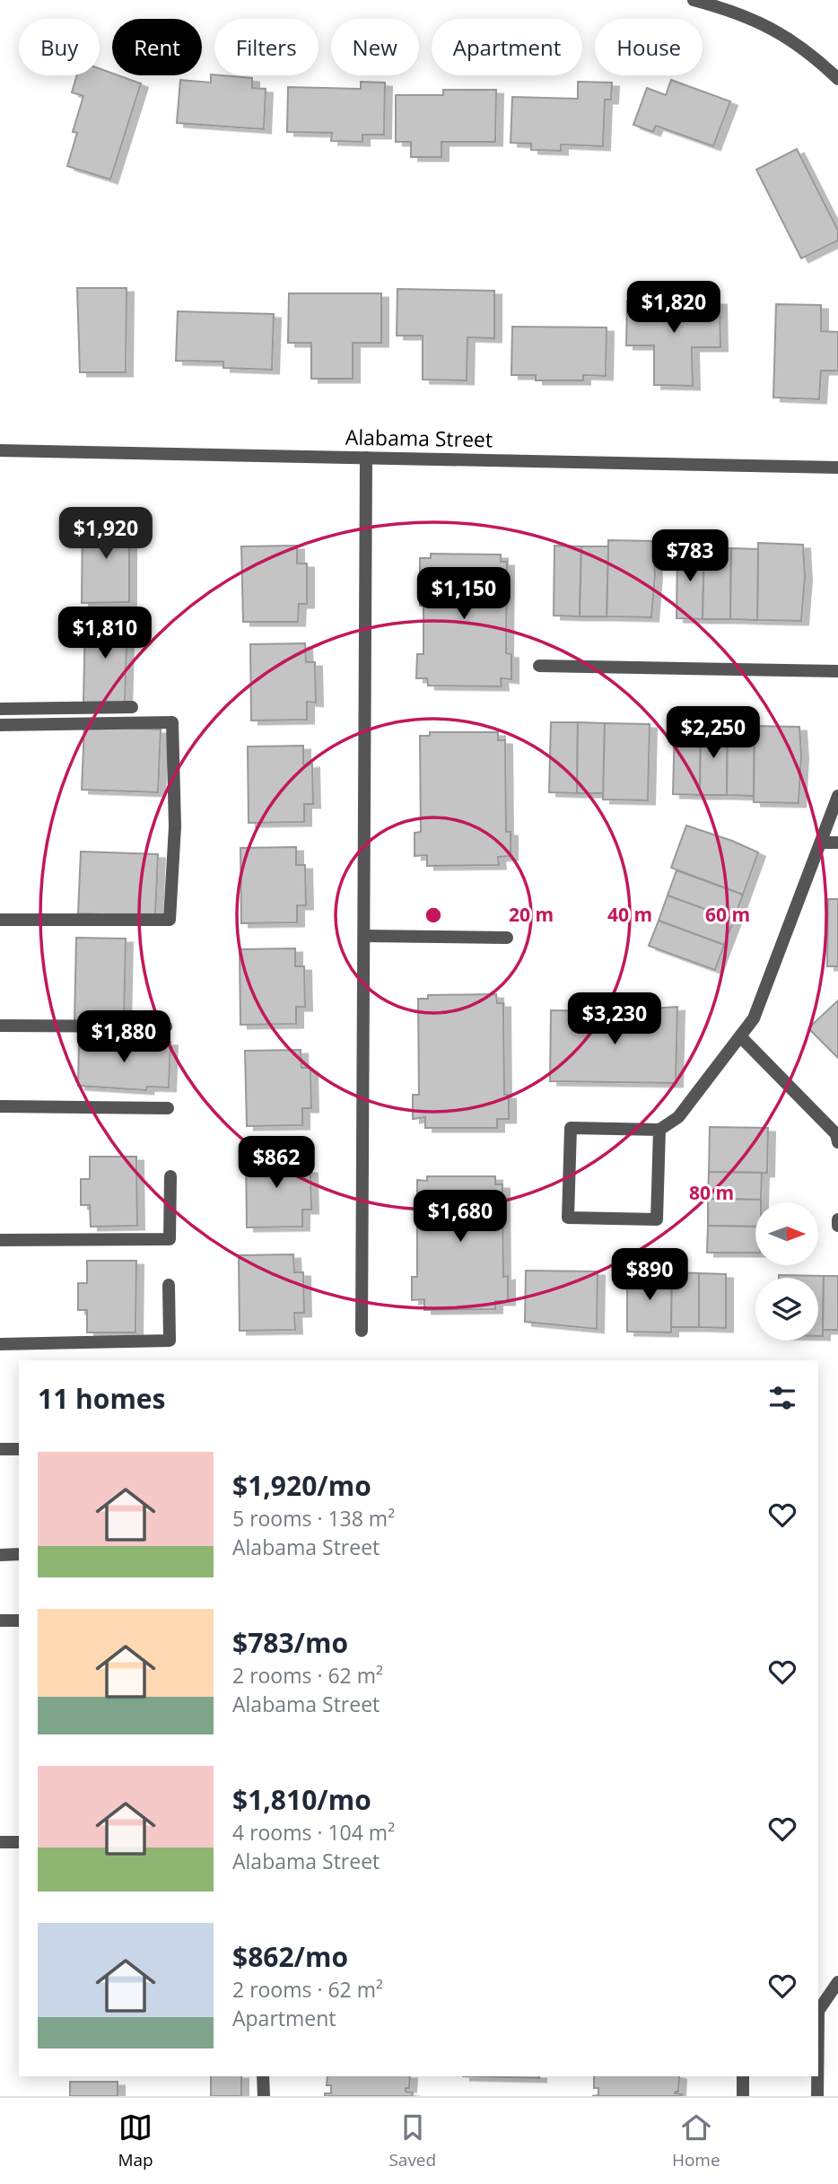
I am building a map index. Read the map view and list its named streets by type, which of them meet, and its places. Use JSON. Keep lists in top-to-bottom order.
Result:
{
  "streets": {
    "street": ["Alabama Street"]
  },
  "north": "right",
  "page": {
    "chip": [
      "Buy",
      "Rent",
      "Filters",
      "New",
      "Apartment",
      "House"
    ],
    "price": [
      "$1,820",
      "$1,920",
      "$783",
      "$1,150",
      "$1,810",
      "$2,250",
      "$3,230",
      "$1,880",
      "$862",
      "$1,680",
      "$890"
    ],
    "heading": "11 homes",
    "list": [
      {
        "name": "$1,920/mo",
        "note": "5 rooms · 138 m² · Alabama Street"
      },
      {
        "name": "$783/mo",
        "note": "2 rooms · 62 m² · Alabama Street"
      },
      {
        "name": "$1,810/mo",
        "note": "4 rooms · 104 m² · Alabama Street"
      },
      {
        "name": "$862/mo",
        "note": "2 rooms · 62 m² · Apartment"
      }
    ],
    "tabs": ["Map", "Saved", "Home"]
  },
  "rings": [
    "20 m",
    "40 m",
    "60 m",
    "80 m"
  ]
}
